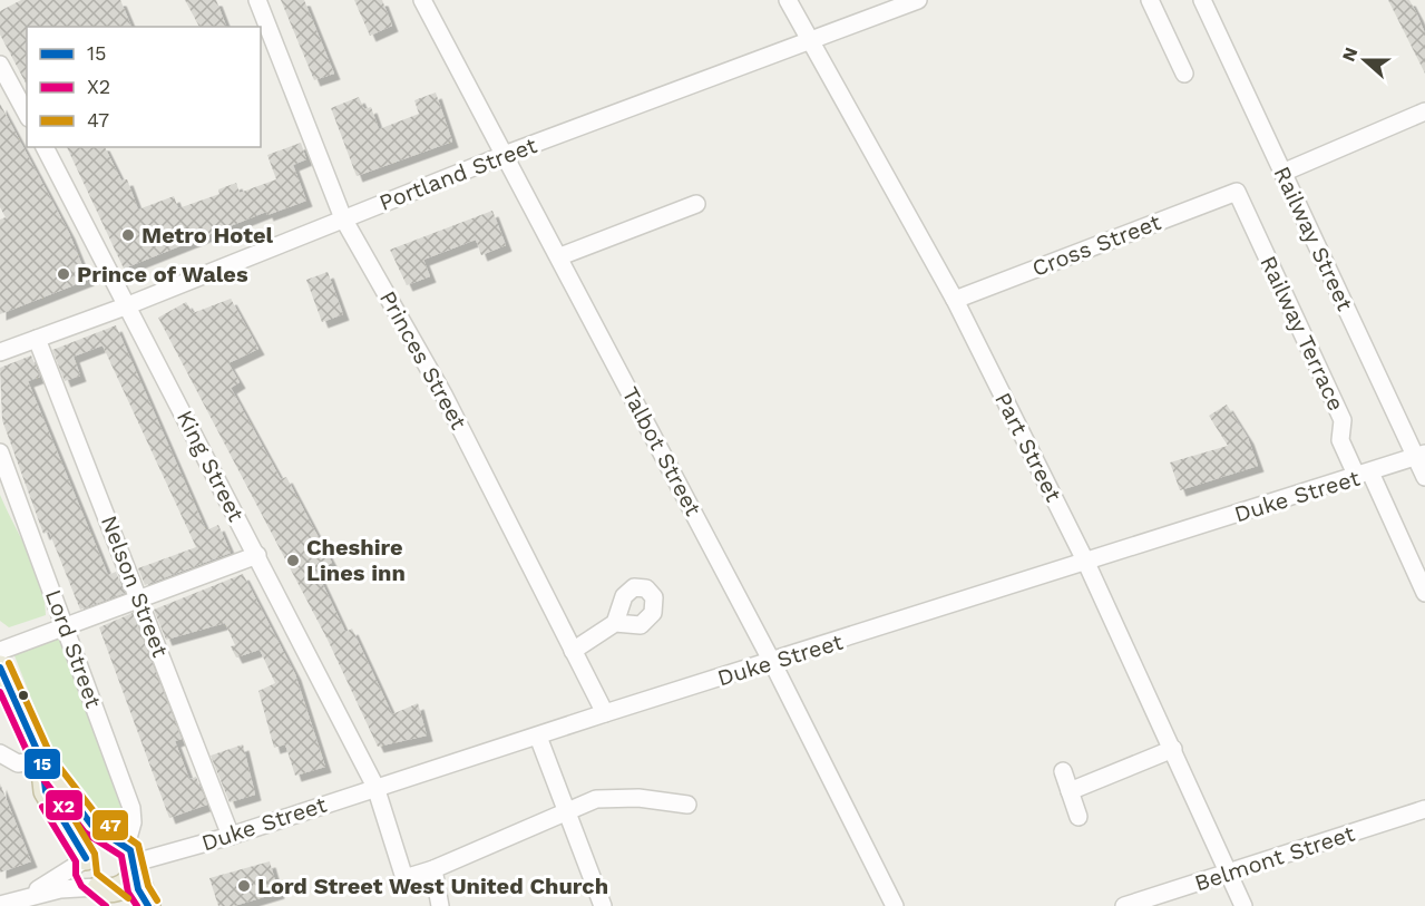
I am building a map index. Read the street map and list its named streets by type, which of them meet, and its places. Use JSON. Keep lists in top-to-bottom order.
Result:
{
  "streets": {
    "street": [
      "Portland Street",
      "Railway Street",
      "Cross Street",
      "Railway Terrace",
      "Princes Street",
      "Part Street",
      "Talbot Street",
      "King Street",
      "Duke Street",
      "Nelson Street",
      "Lord Street",
      "Belmont Street"
    ]
  },
  "crossings": [
    ["Portland Street", "Princes Street"],
    ["Portland Street", "Part Street"],
    ["Portland Street", "Talbot Street"],
    ["Portland Street", "King Street"],
    ["Portland Street", "Nelson Street"],
    ["Railway Street", "Duke Street"],
    ["Cross Street", "Railway Terrace"],
    ["Cross Street", "Part Street"],
    ["Railway Terrace", "Duke Street"],
    ["Princes Street", "Duke Street"],
    ["Part Street", "Duke Street"],
    ["Part Street", "Belmont Street"],
    ["Talbot Street", "Duke Street"],
    ["King Street", "Duke Street"],
    ["Duke Street", "Nelson Street"],
    ["Duke Street", "Lord Street"]
  ],
  "places": [
    "Metro Hotel",
    "Prince of Wales",
    "Cheshire Lines inn",
    "Lord Street West United Church"
  ],
  "lines": ["transit line 47", "transit line 15", "transit line X2"],
  "legend": ["15", "X2", "47"],
  "north": "left"
}
